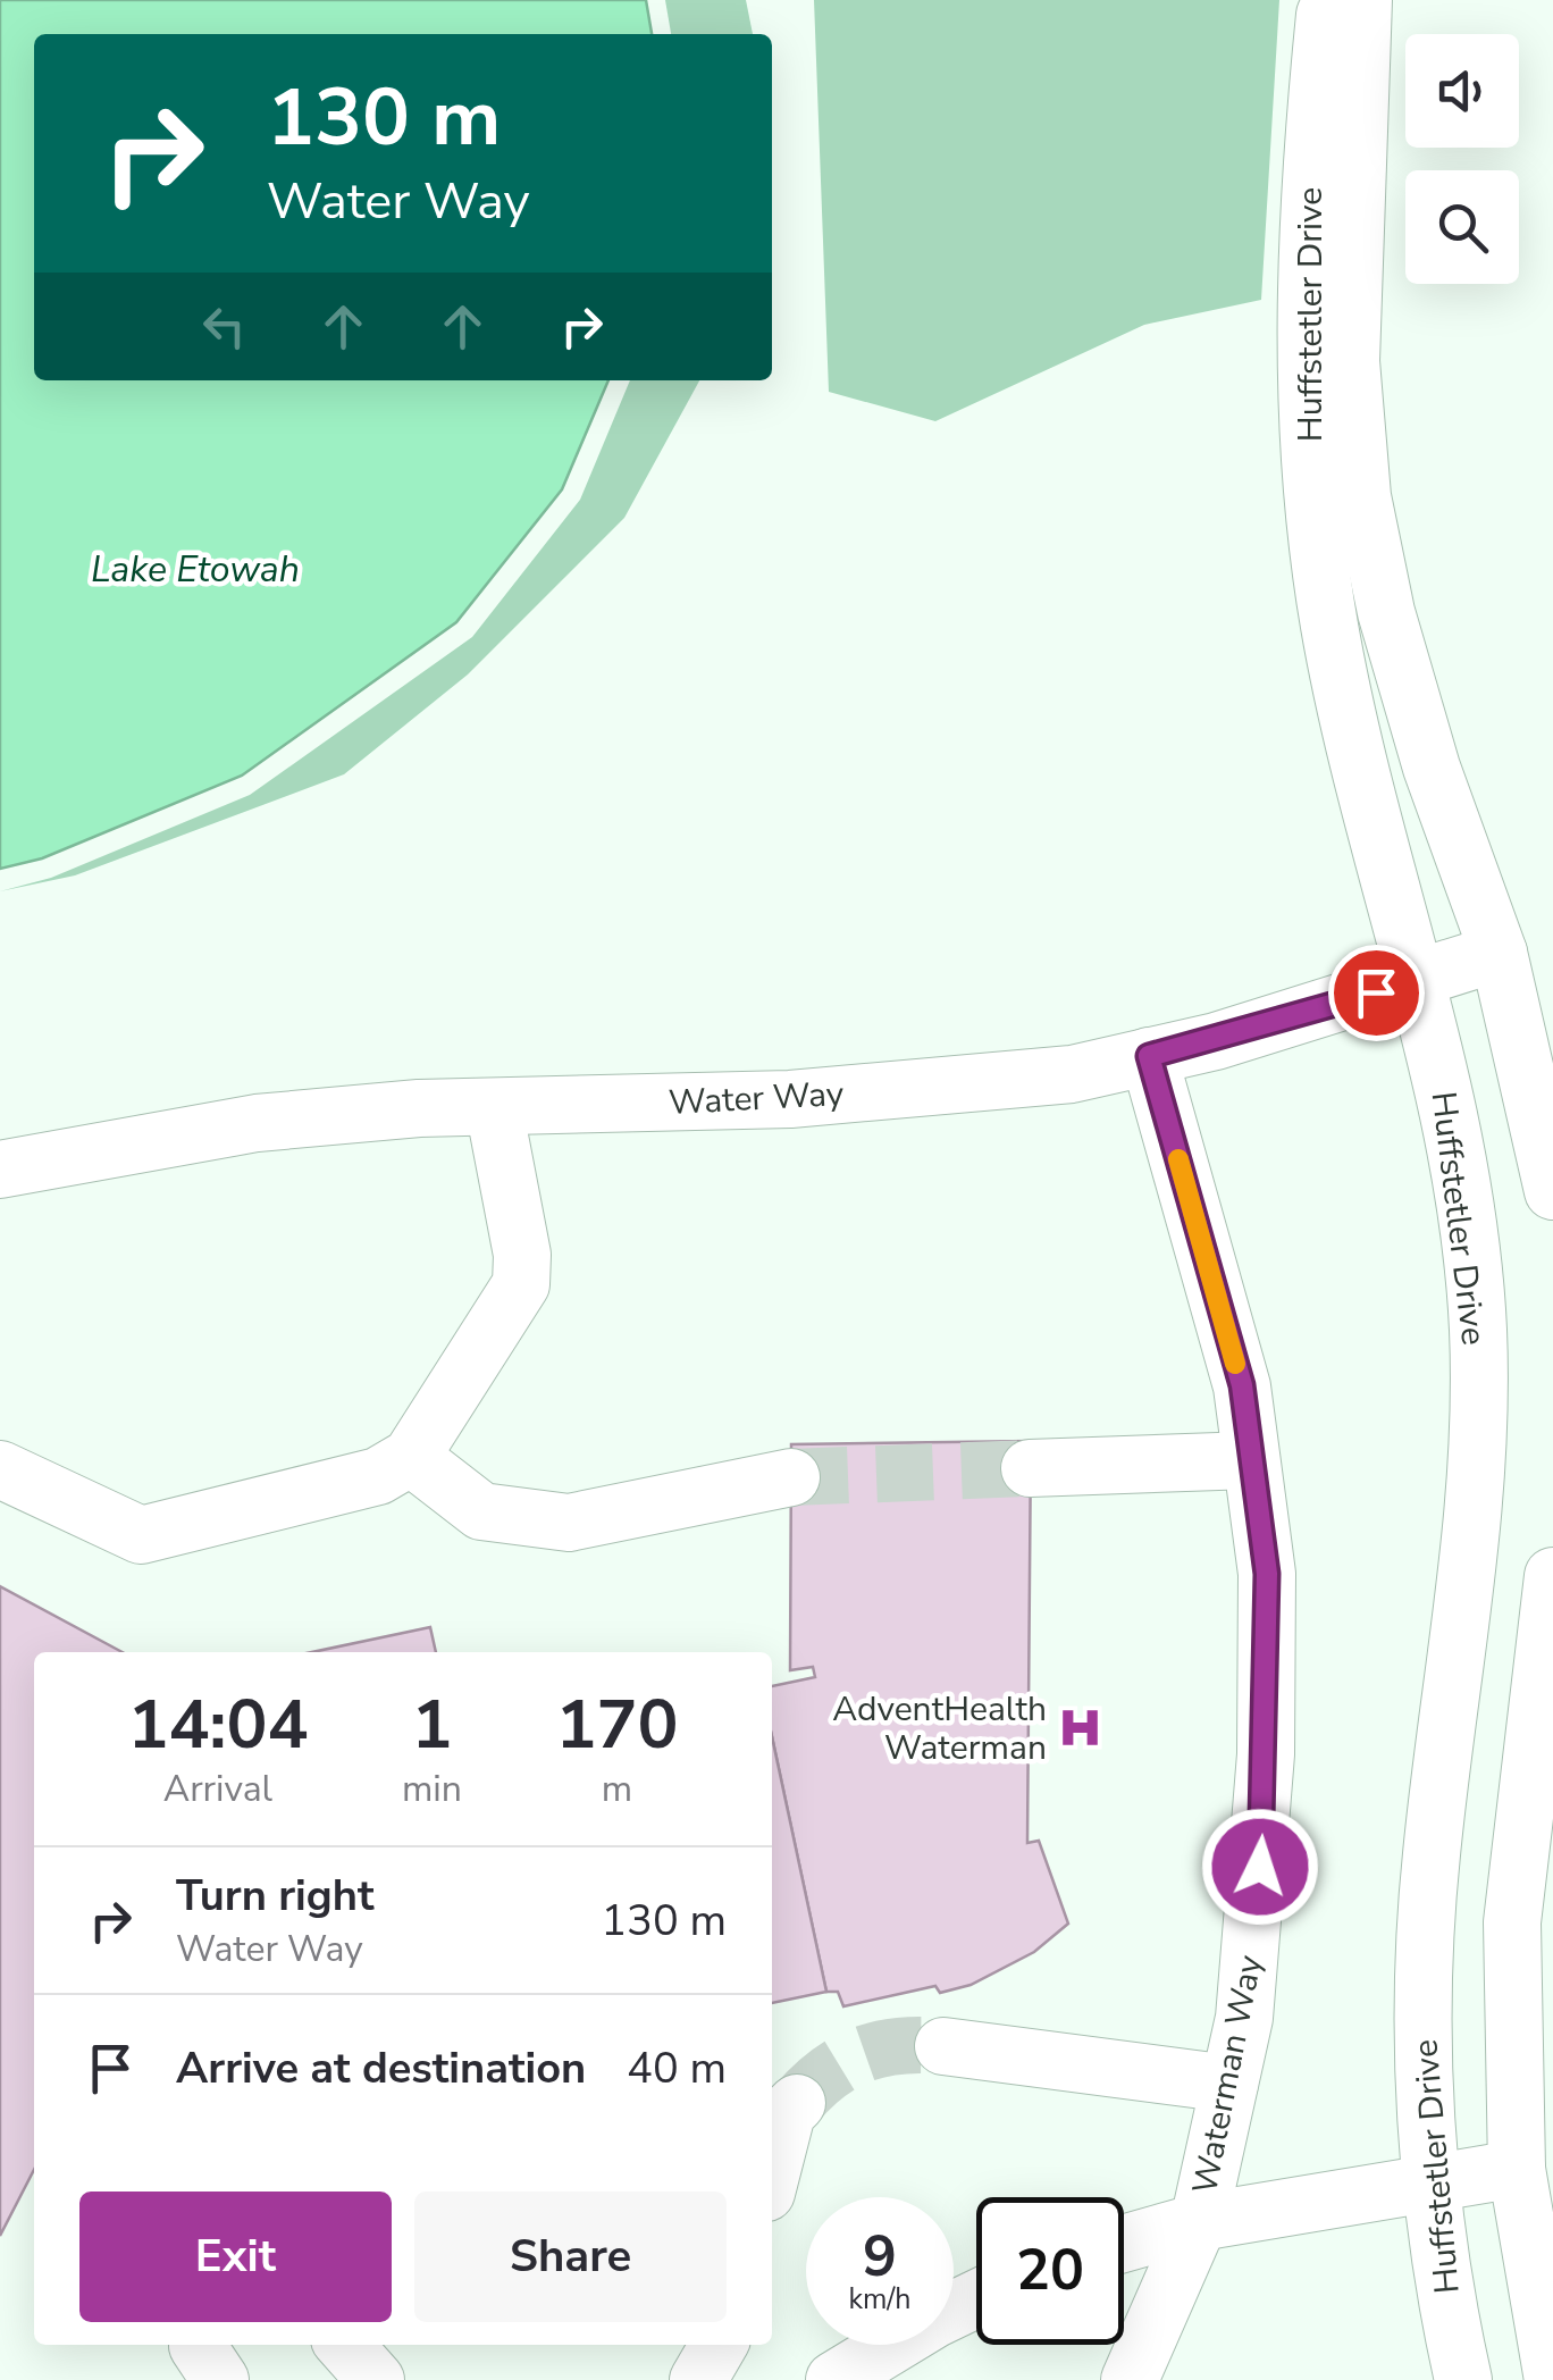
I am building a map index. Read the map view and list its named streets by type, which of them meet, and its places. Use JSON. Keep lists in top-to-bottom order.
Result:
{
  "streets": {
    "street": ["Huffstetler Drive", "Water Way", "Waterman Way"]
  },
  "crossings": [
    ["Huffstetler Drive", "Water Way"],
    ["Huffstetler Drive", "Waterman Way"],
    ["Water Way", "Waterman Way"]
  ],
  "water": ["Lake Etowah"],
  "places": {
    "hospital": ["AdventHealth Waterman"]
  },
  "page": {
    "turn": ["130 m", "Water Way"],
    "eta": [
      "14:04",
      "Arrival",
      "1",
      "min",
      "170",
      "m"
    ],
    "list": [
      {
        "name": "Turn right",
        "note": "Water Way",
        "value": "130 m"
      },
      {
        "name": "Arrive at destination",
        "value": "40 m"
      }
    ],
    "buttons": ["Exit", "Share"],
    "speed": "9 km/h",
    "limit": "20"
  }
}
